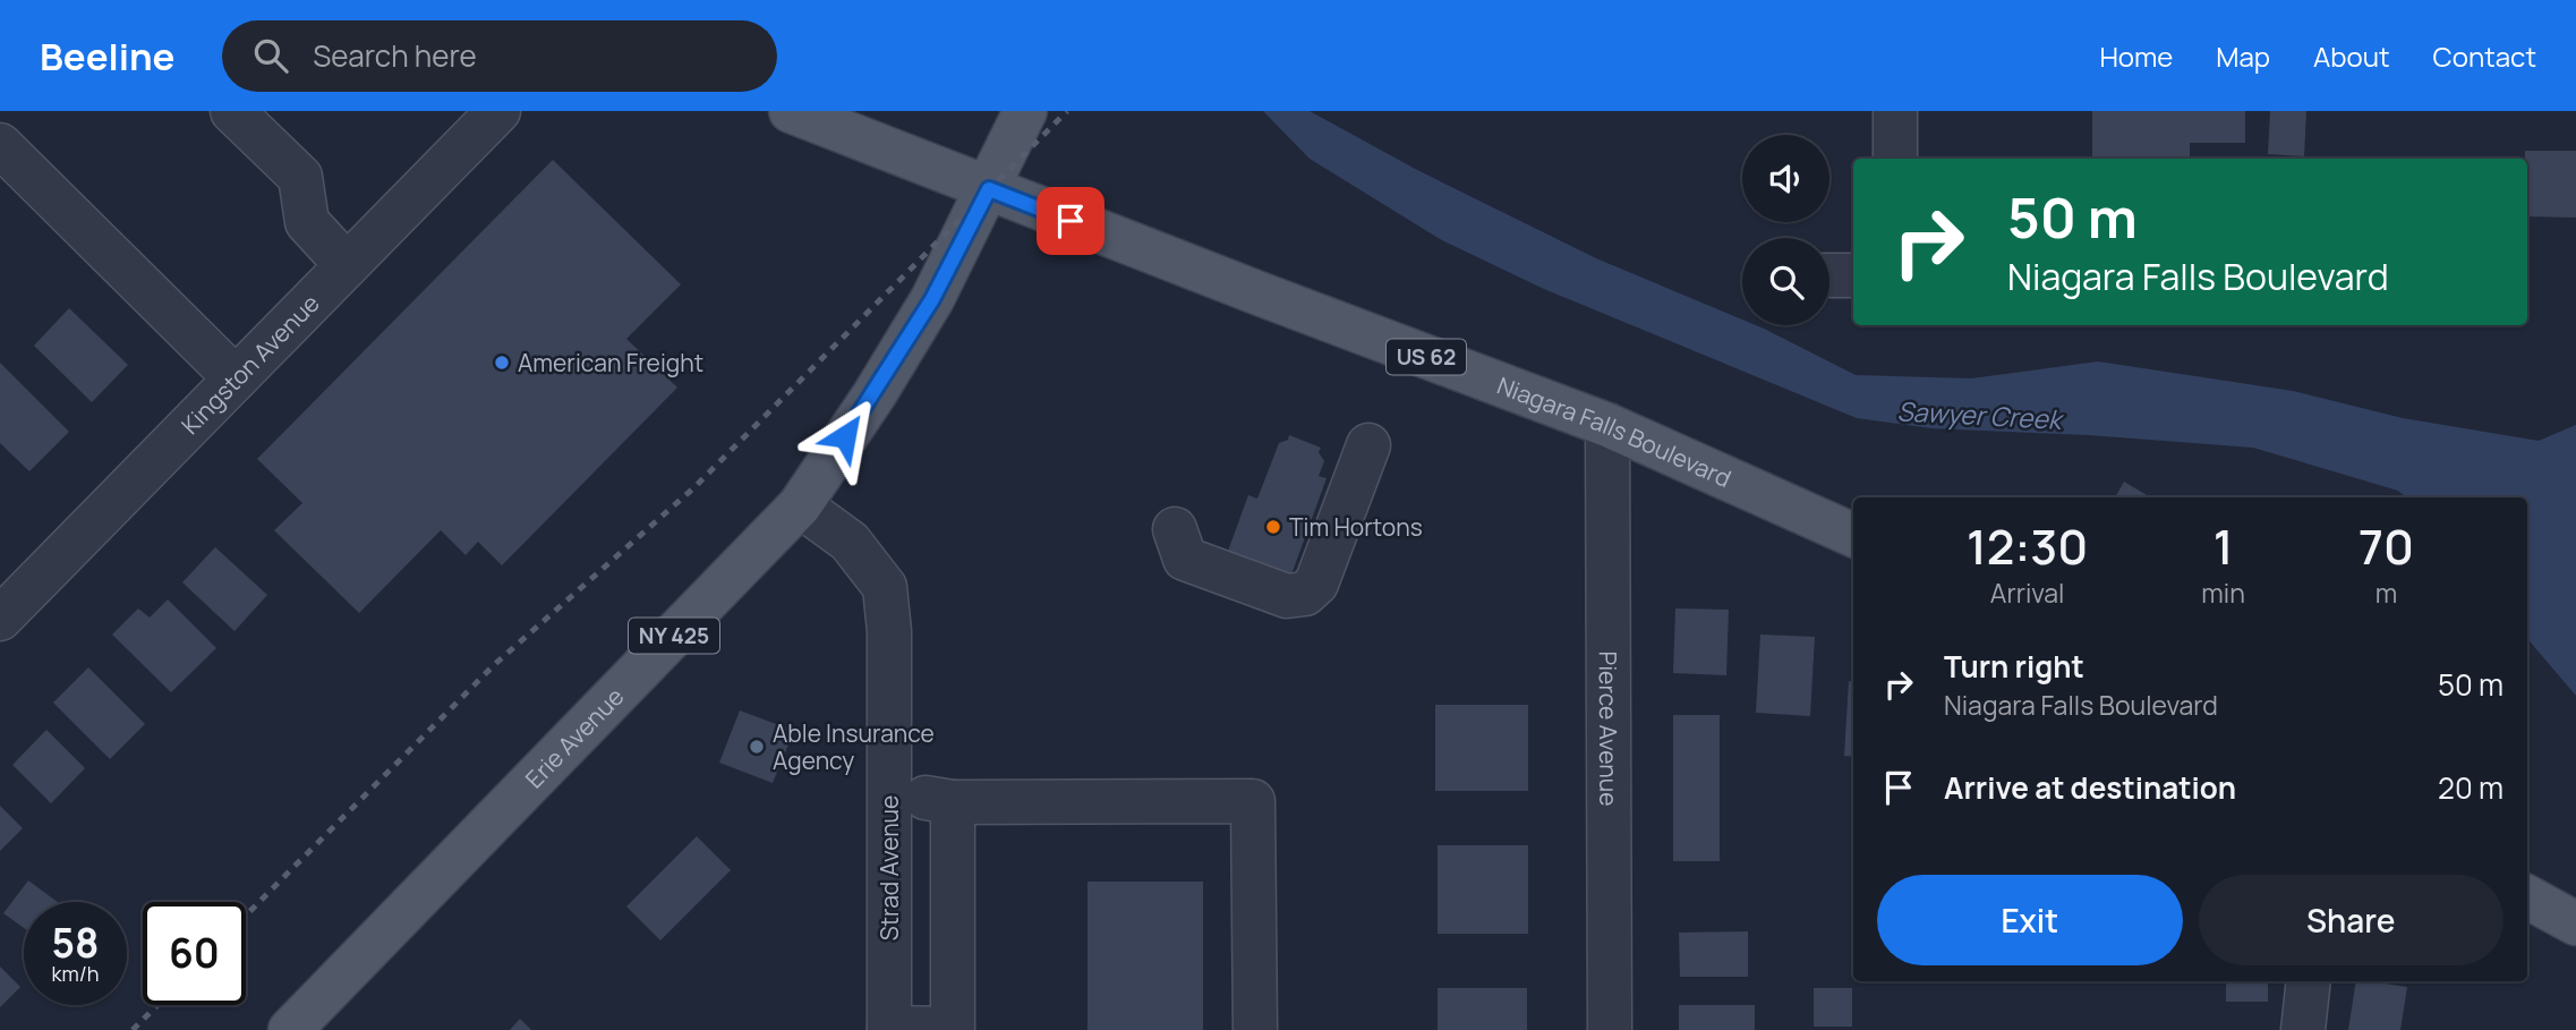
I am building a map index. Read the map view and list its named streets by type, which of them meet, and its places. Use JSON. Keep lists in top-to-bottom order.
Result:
{
  "streets": {
    "main road": [
      "US 62",
      "Niagara Falls Boulevard",
      "NY 425",
      "Erie Avenue"
    ],
    "street": ["Kingston Avenue", "Pierce Avenue", "Strad Avenue"]
  },
  "crossings": [
    ["Niagara Falls Boulevard", "NY 425"],
    ["Niagara Falls Boulevard", "Pierce Avenue"],
    ["Niagara Falls Boulevard", "Erie Avenue"],
    ["NY 425", "Erie Avenue"],
    ["Erie Avenue", "Strad Avenue"]
  ],
  "water": ["Sawyer Creek"],
  "places": ["American Freight", "Tim Hortons", "Able Insurance Agency"],
  "page": {
    "header": "Beeline",
    "search": "Search here",
    "nav": [
      "Home",
      "Map",
      "About",
      "Contact"
    ],
    "turn": ["50 m", "Niagara Falls Boulevard"],
    "eta": [
      "12:30",
      "Arrival",
      "1",
      "min",
      "70",
      "m"
    ],
    "list": [
      {
        "name": "Turn right",
        "note": "Niagara Falls Boulevard",
        "value": "50 m"
      },
      {
        "name": "Arrive at destination",
        "value": "20 m"
      }
    ],
    "buttons": ["Exit", "Share"],
    "speed": "58 km/h",
    "limit": "60"
  }
}
